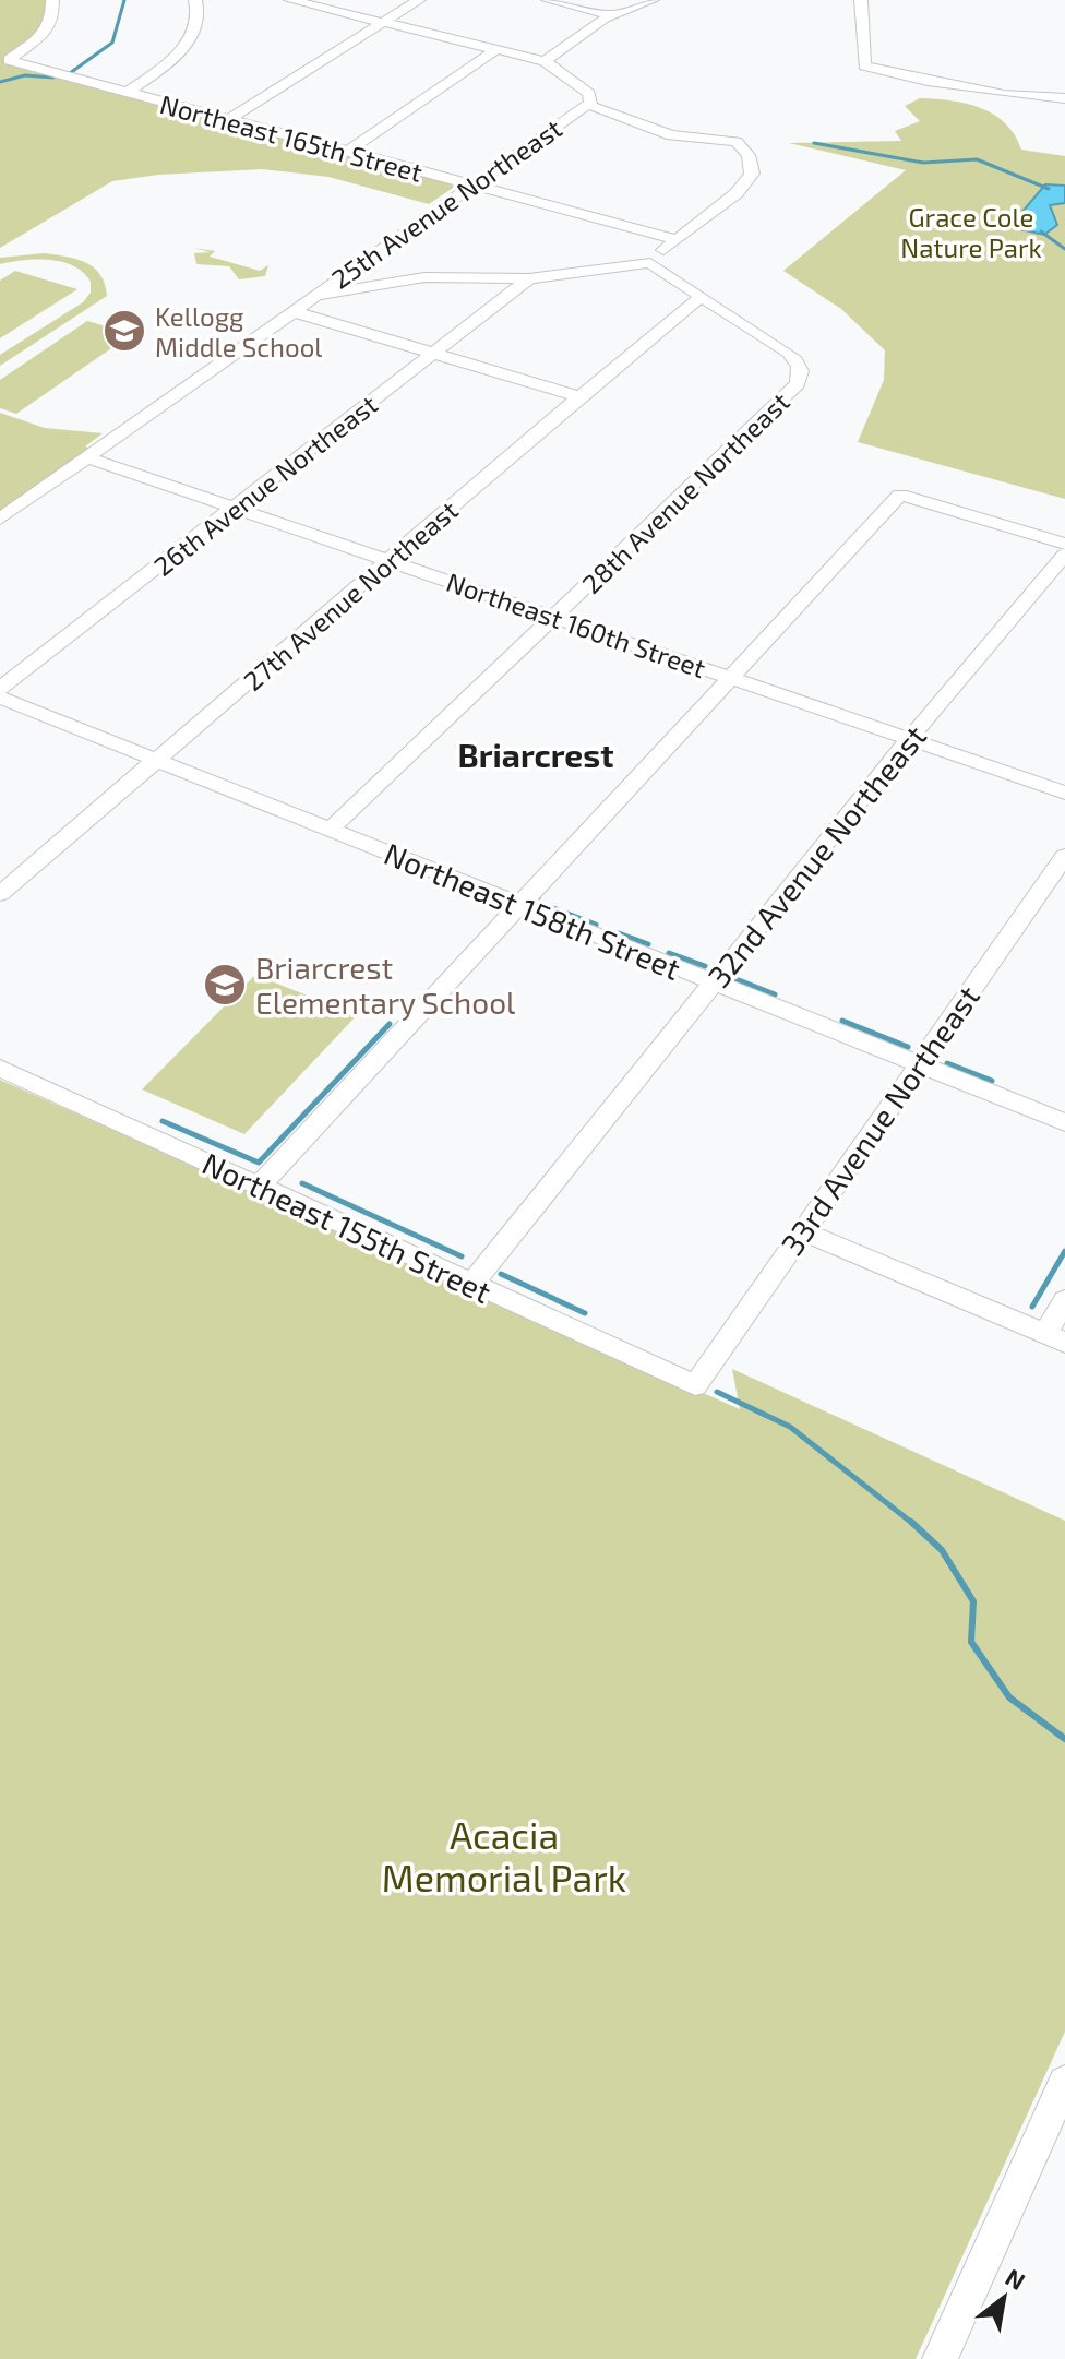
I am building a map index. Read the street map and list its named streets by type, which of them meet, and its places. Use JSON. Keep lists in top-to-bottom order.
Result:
{
  "streets": {
    "street": [
      "Northeast 165th Street",
      "25th Avenue Northeast",
      "26th Avenue Northeast",
      "28th Avenue Northeast",
      "27th Avenue Northeast",
      "Northeast 160th Street",
      "32nd Avenue Northeast",
      "Northeast 158th Street",
      "33rd Avenue Northeast",
      "Northeast 155th Street"
    ]
  },
  "crossings": [
    ["Northeast 165th Street", "25th Avenue Northeast"],
    ["25th Avenue Northeast", "Northeast 160th Street"],
    ["26th Avenue Northeast", "Northeast 160th Street"],
    ["28th Avenue Northeast", "27th Avenue Northeast"],
    ["28th Avenue Northeast", "Northeast 160th Street"],
    ["28th Avenue Northeast", "Northeast 158th Street"],
    ["27th Avenue Northeast", "Northeast 160th Street"],
    ["27th Avenue Northeast", "Northeast 158th Street"],
    ["Northeast 160th Street", "32nd Avenue Northeast"],
    ["32nd Avenue Northeast", "Northeast 158th Street"],
    ["32nd Avenue Northeast", "Northeast 155th Street"],
    ["Northeast 158th Street", "33rd Avenue Northeast"],
    ["33rd Avenue Northeast", "Northeast 155th Street"]
  ],
  "districts": ["Briarcrest"],
  "parks": ["Grace Cole Nature Park", "Acacia Memorial Park"],
  "places": {
    "school or university": ["Kellogg Middle School", "Briarcrest Elementary School"]
  },
  "north": "top right"
}
